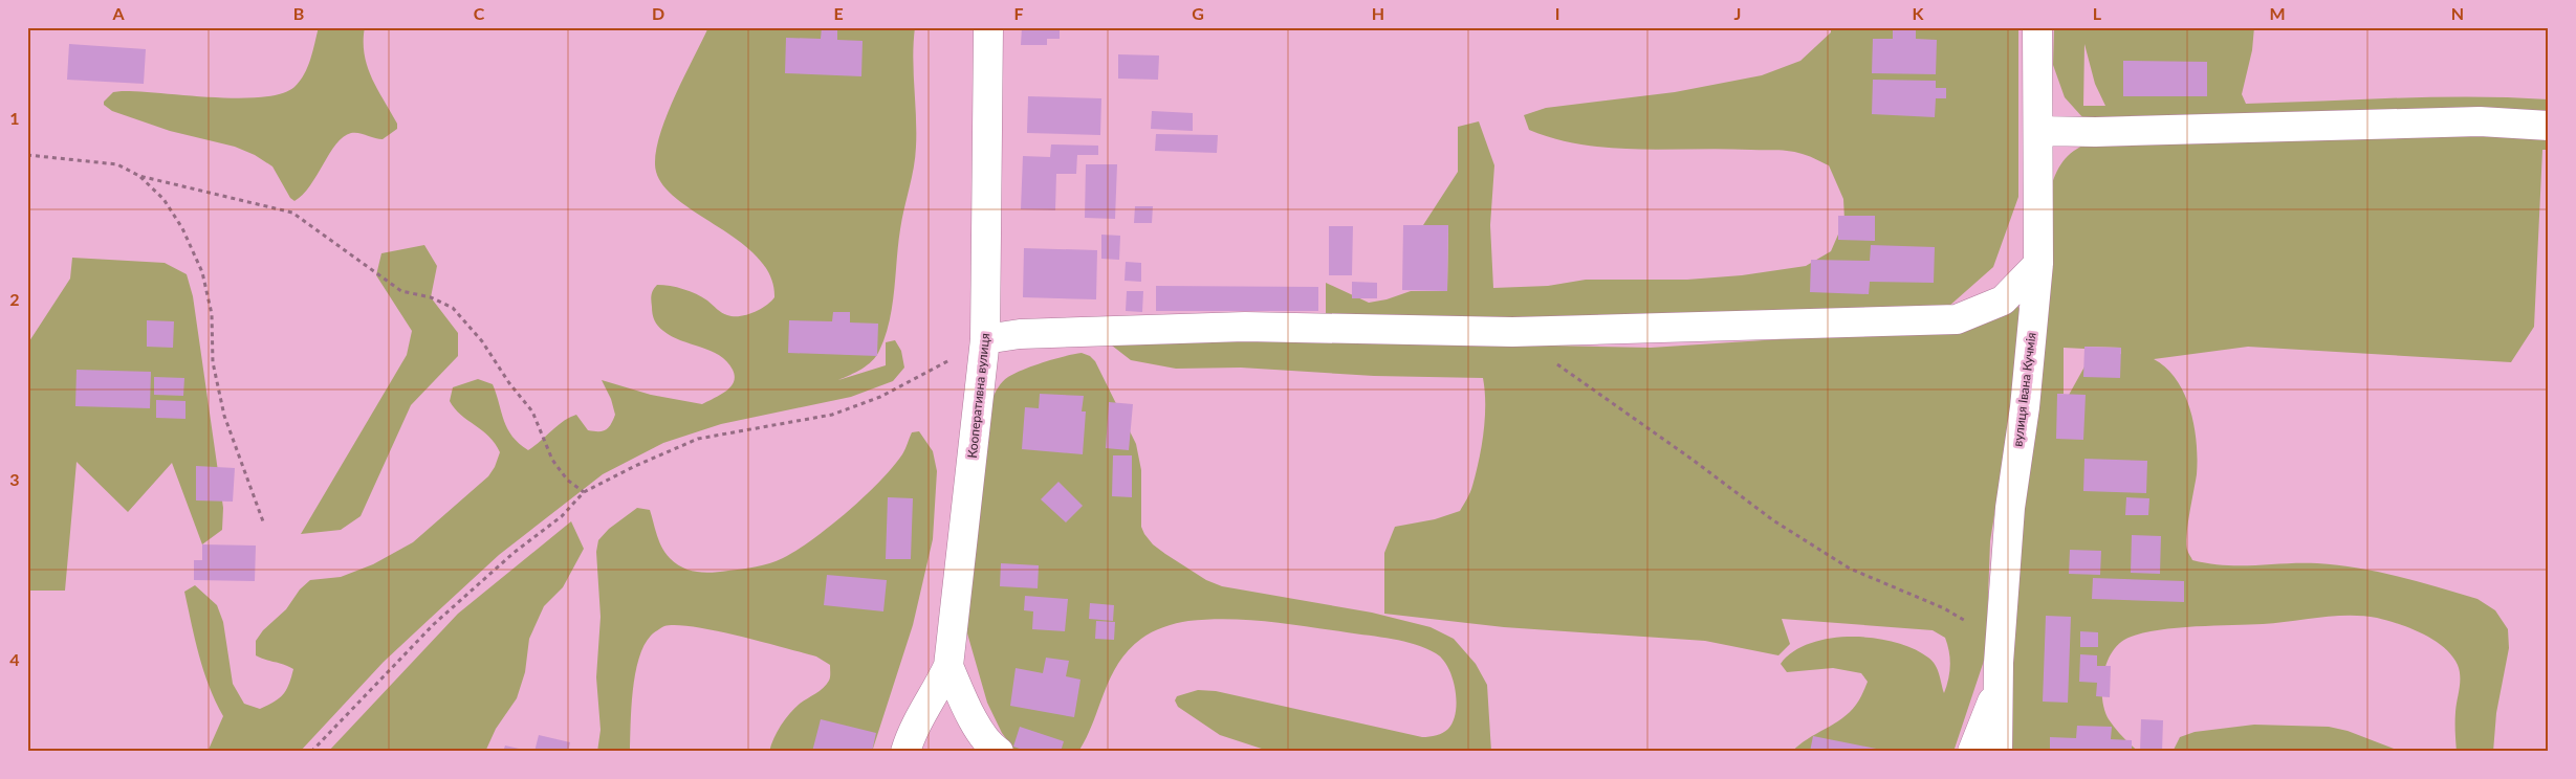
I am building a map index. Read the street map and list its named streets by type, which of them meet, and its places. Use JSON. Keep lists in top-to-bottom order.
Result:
{
  "streets": {
    "street": ["вулиця Івана Кучмія", "Кооперативна вулиця"]
  },
  "grid": {
    "columns": [
      "A",
      "B",
      "C",
      "D",
      "E",
      "F",
      "G",
      "H",
      "I",
      "J",
      "K",
      "L",
      "M",
      "N"
    ],
    "rows": [
      "1",
      "2",
      "3",
      "4"
    ]
  }
}
